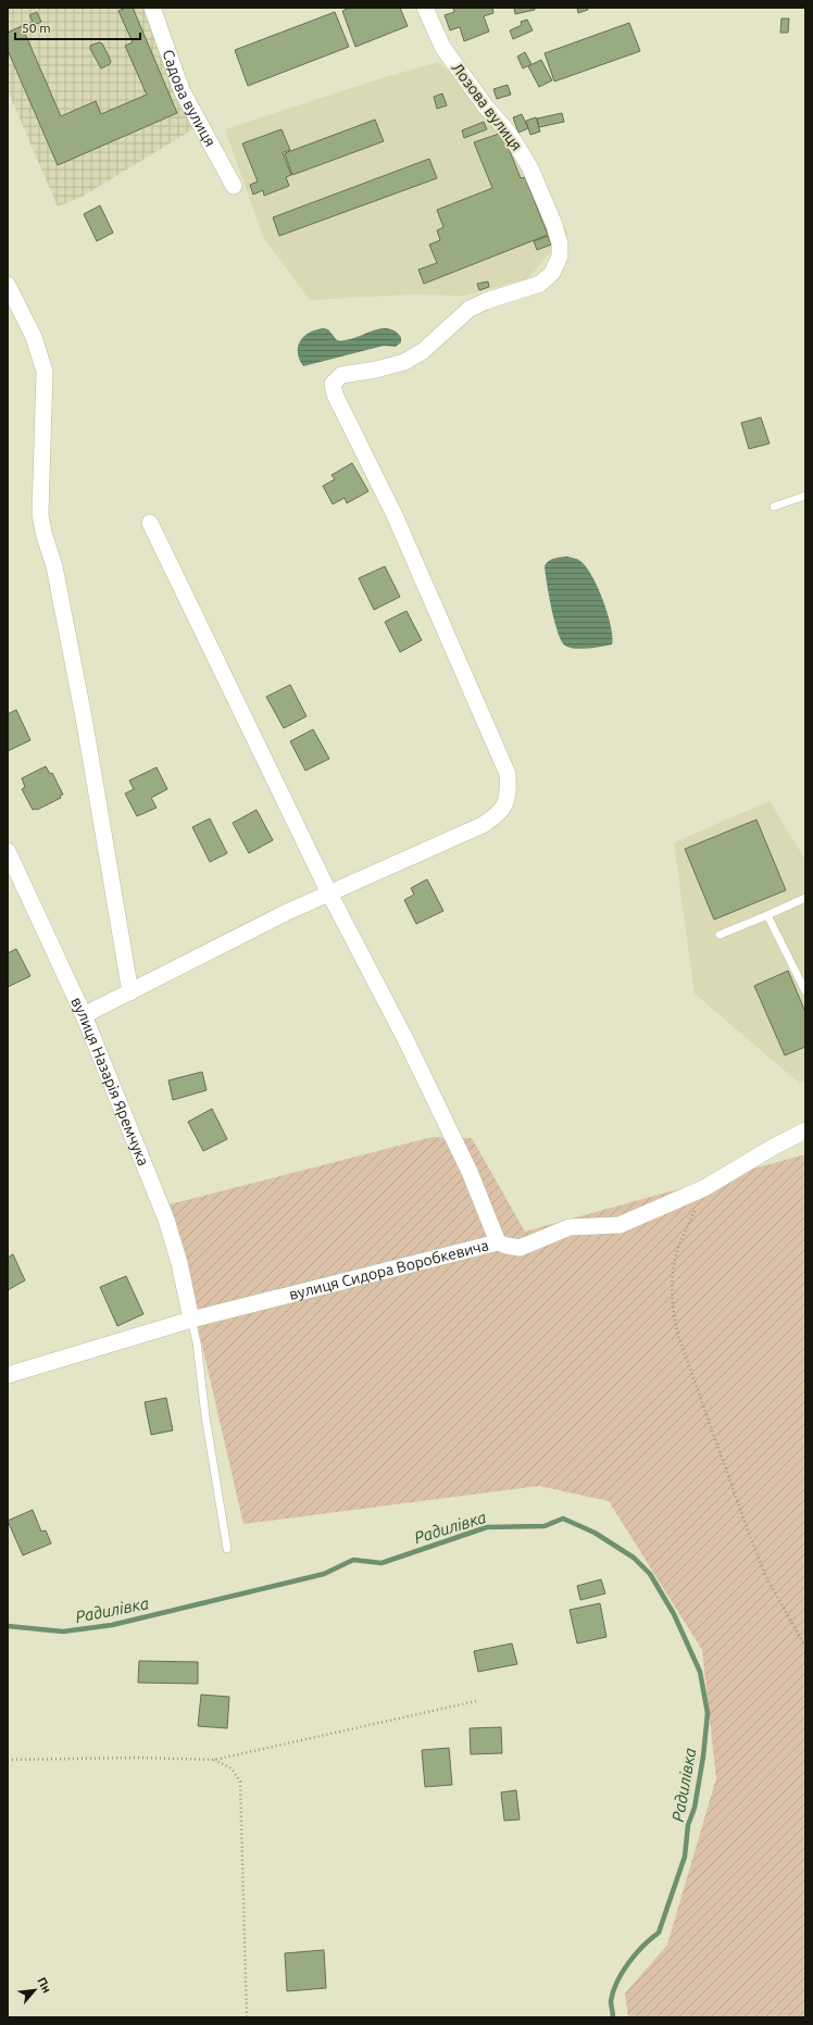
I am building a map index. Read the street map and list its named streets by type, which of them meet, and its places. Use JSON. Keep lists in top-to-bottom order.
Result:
{
  "streets": {
    "street": [
      "Садова вулиця",
      "Лозова вулиця",
      "вулиця Назарія Яремчука",
      "вулиця Сидора Воробкевича"
    ]
  },
  "crossings": [
    ["вулиця Назарія Яремчука", "вулиця Сидора Воробкевича"]
  ],
  "water": ["Радилівка"],
  "scale_bar": "50 m",
  "north": "top right"
}
